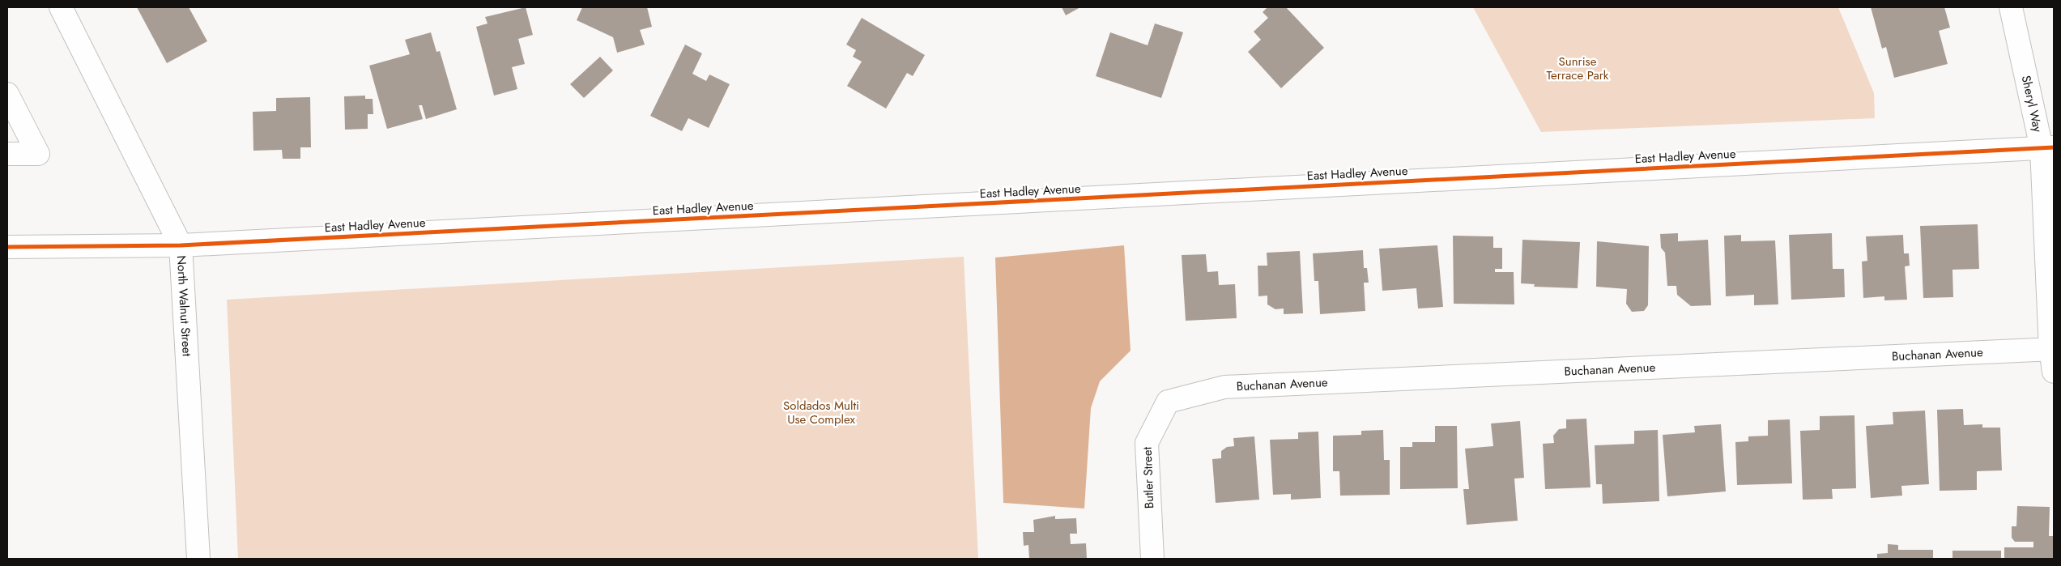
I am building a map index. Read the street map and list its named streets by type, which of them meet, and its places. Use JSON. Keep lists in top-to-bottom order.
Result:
{
  "streets": {
    "street": [
      "Sheryl Way",
      "East Hadley Avenue",
      "North Walnut Street",
      "Buchanan Avenue",
      "Butler Street"
    ]
  },
  "crossings": [
    ["Sheryl Way", "East Hadley Avenue"],
    ["Sheryl Way", "Buchanan Avenue"],
    ["East Hadley Avenue", "North Walnut Street"],
    ["Buchanan Avenue", "Butler Street"]
  ],
  "parks": ["Sunrise Terrace Park", "Soldados Multi Use Complex"]
}
